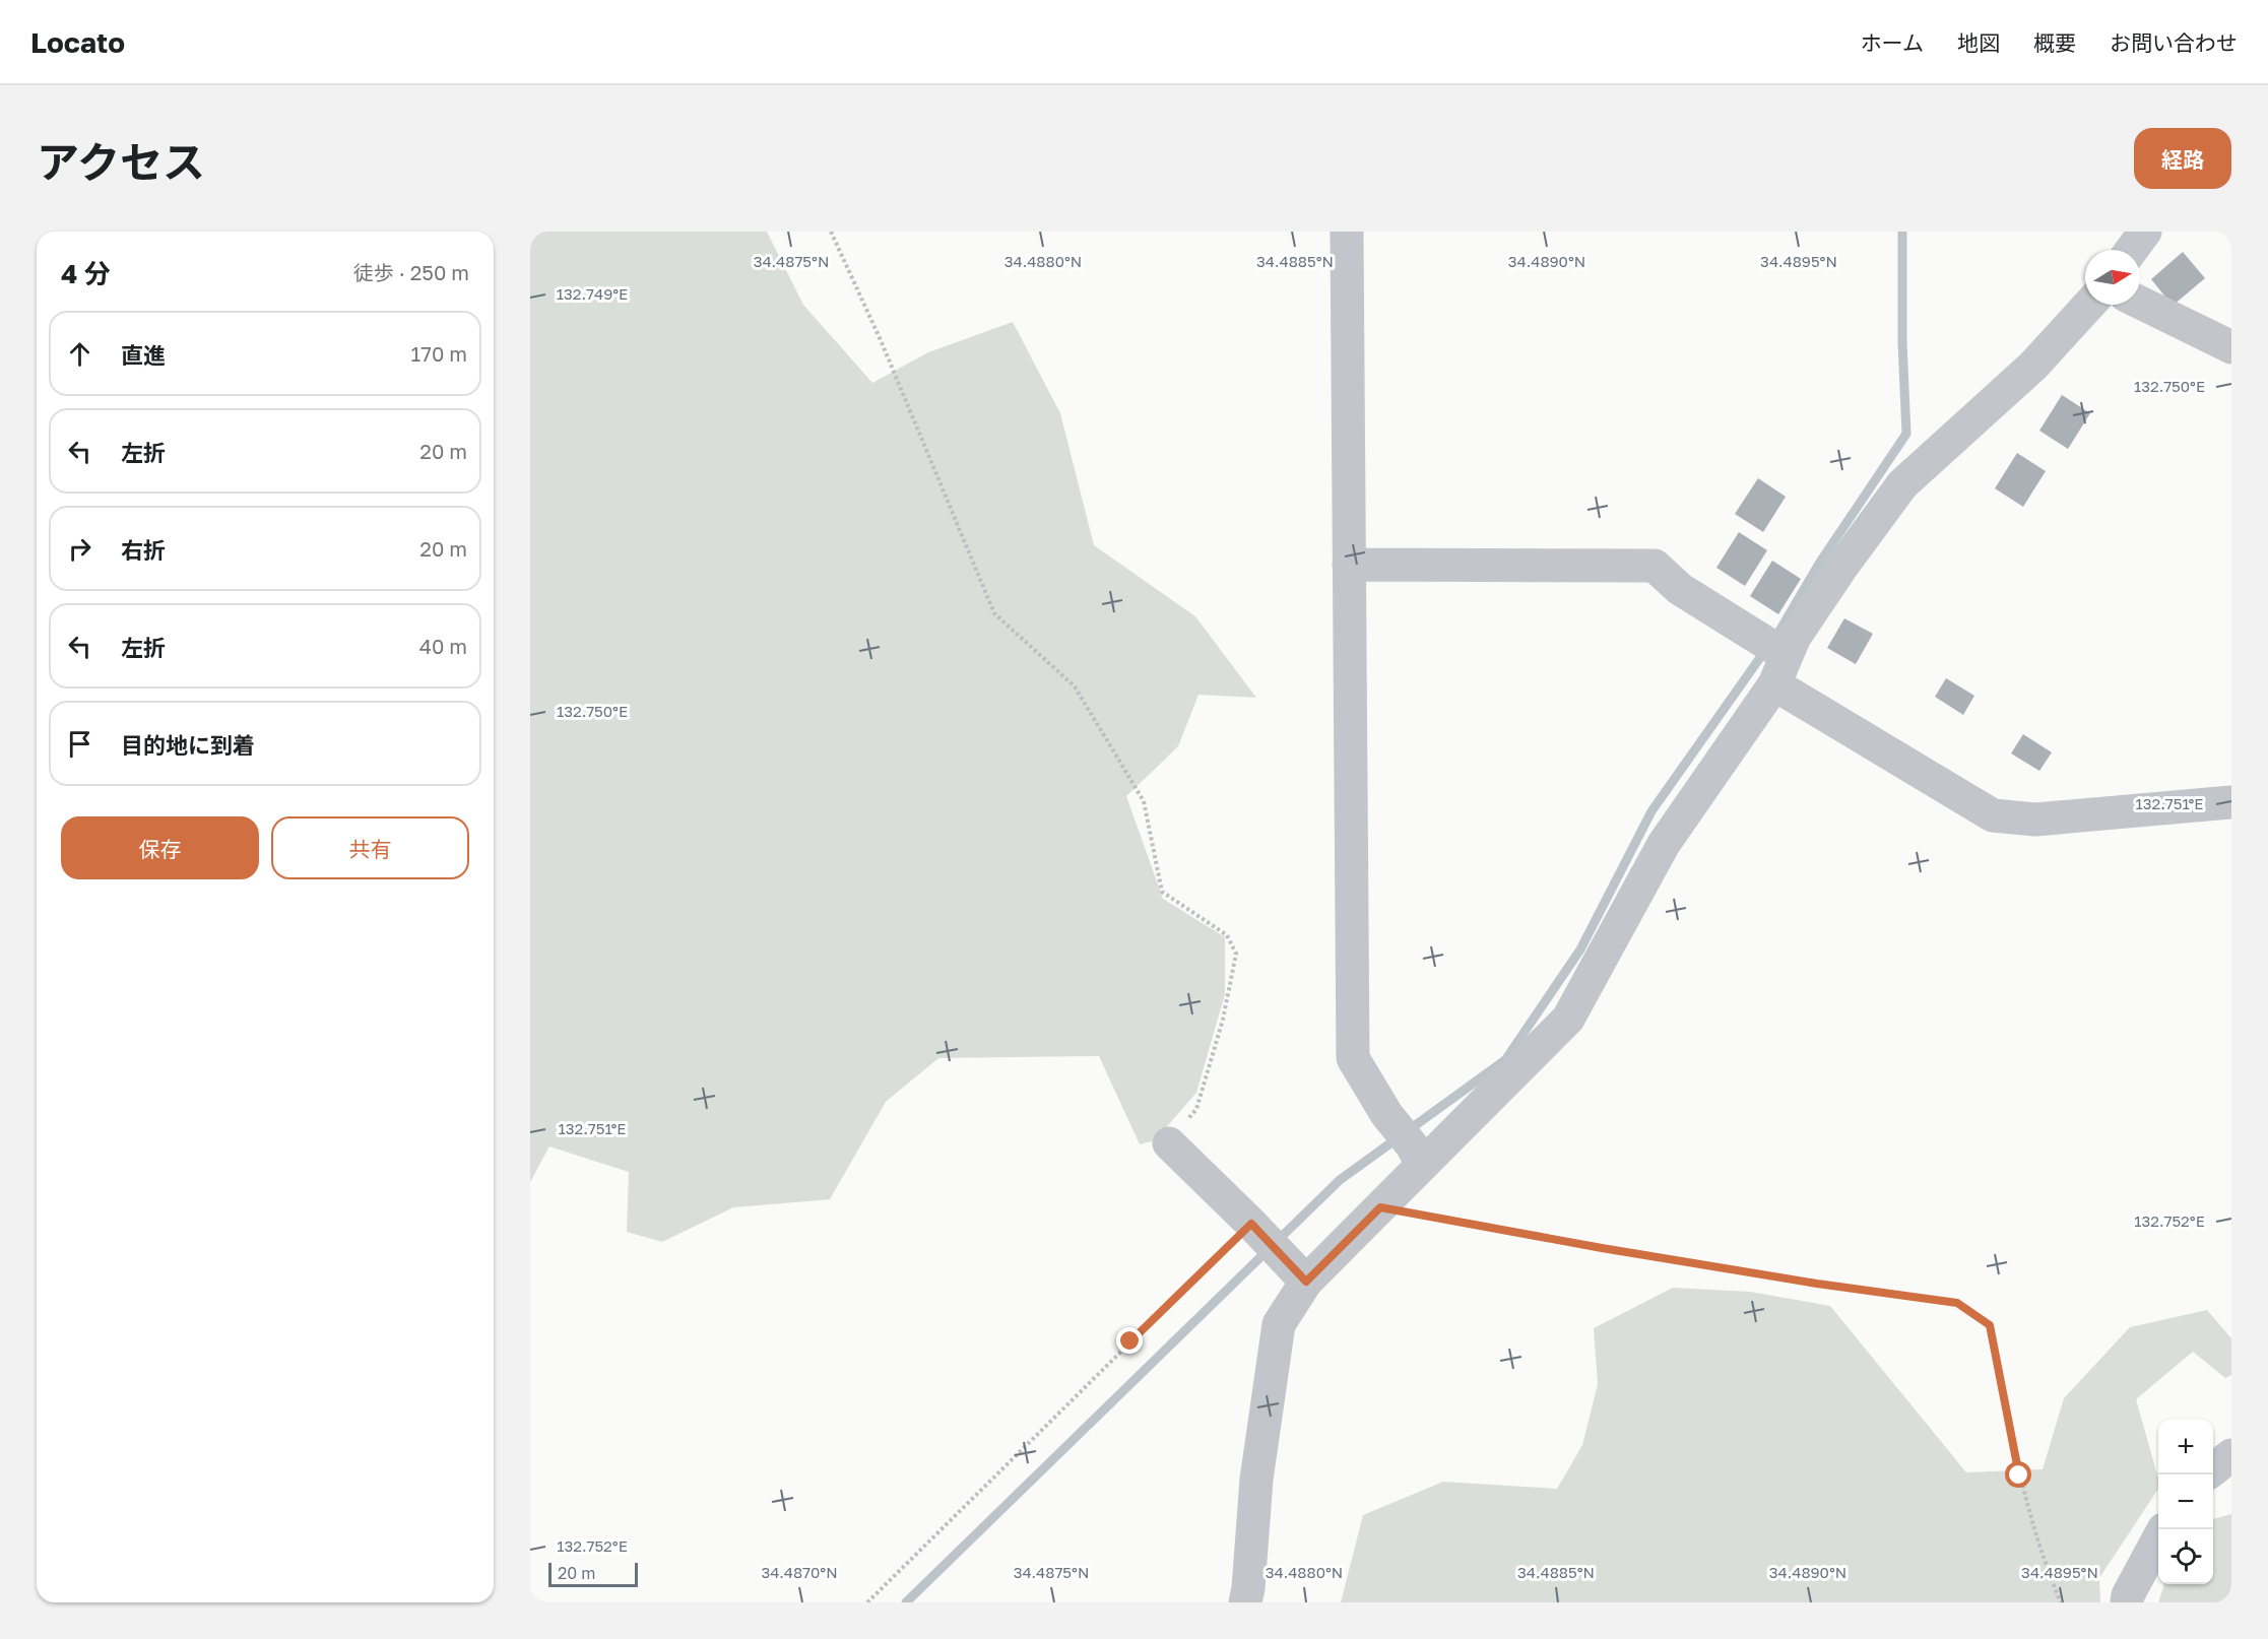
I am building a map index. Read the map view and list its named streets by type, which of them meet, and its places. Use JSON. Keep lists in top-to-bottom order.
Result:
{
  "scale_bar": "20 m",
  "north": "right",
  "page": {
    "header": "Locato",
    "nav": [
      "ホーム",
      "地図",
      "概要",
      "お問い合わせ"
    ],
    "title": "アクセス",
    "buttons": [
      "経路",
      ["保存", "共有"]
    ],
    "heading": ["4 分", "徒歩 · 250 m"],
    "list": [
      ["直進", "170 m"],
      ["左折", "20 m"],
      ["右折", "20 m"],
      ["左折", "40 m"],
      "目的地に到着"
    ],
    "map_buttons": ["+", "−"],
    "scale": "20 m"
  },
  "coordinates": [
    "34.4875°N",
    "34.4880°N",
    "34.4885°N",
    "34.4890°N",
    "34.4895°N",
    "132.749°E",
    "132.750°E",
    "132.751°E",
    "132.752°E",
    "34.4870°N"
  ]
}
